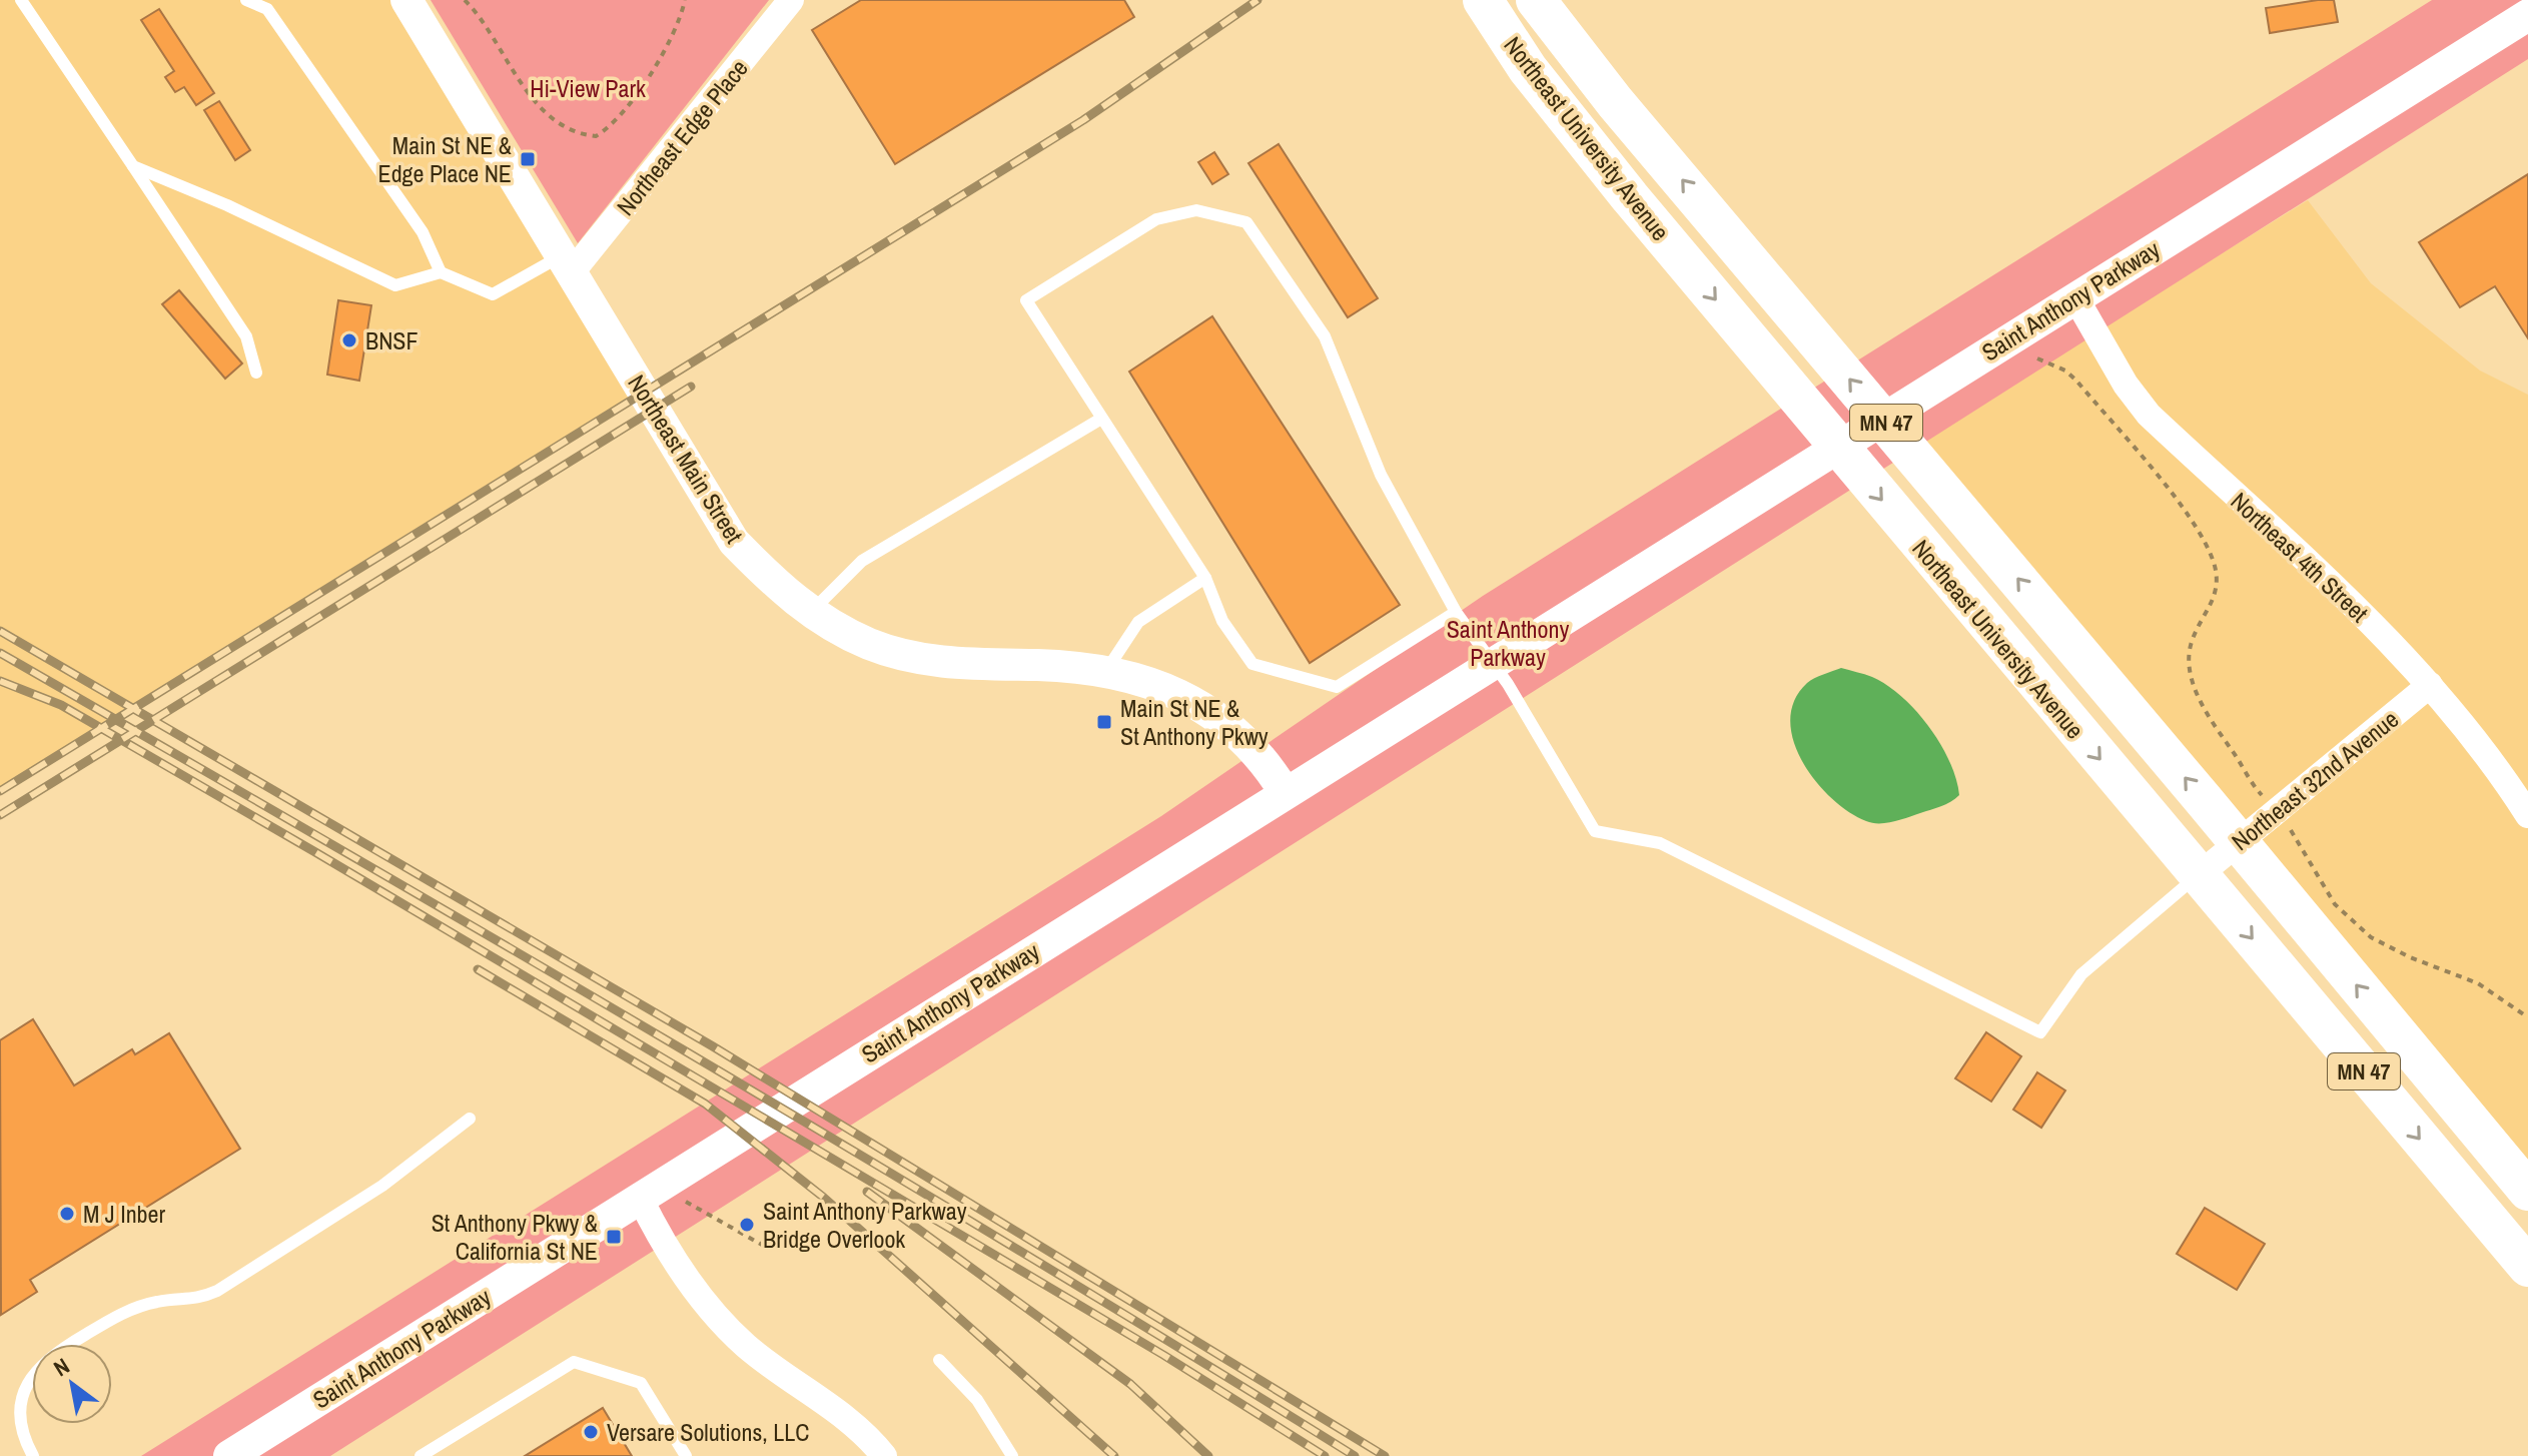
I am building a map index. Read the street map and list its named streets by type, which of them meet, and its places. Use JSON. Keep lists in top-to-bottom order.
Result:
{
  "streets": {
    "main road": ["Northeast University Avenue", "MN 47"],
    "street": [
      "Northeast Edge Place",
      "Saint Anthony Parkway",
      "Northeast Main Street",
      "Northeast 4th Street",
      "Northeast 32nd Avenue"
    ]
  },
  "crossings": [
    ["Northeast Edge Place", "Northeast Main Street"],
    ["Northeast University Avenue", "Northeast 32nd Avenue"],
    ["Saint Anthony Parkway", "Northeast Main Street"],
    ["Saint Anthony Parkway", "Northeast 4th Street"],
    ["Northeast 4th Street", "Northeast 32nd Avenue"]
  ],
  "parks": ["Hi-View Park", "Saint Anthony Parkway"],
  "places": {
    "transit": ["Main St NE & Edge Place NE", "Main St NE & St Anthony Pkwy", "St Anthony Pkwy & California St NE"],
    "other": [
      "BNSF",
      "M J Inber",
      "Saint Anthony Parkway Bridge Overlook",
      "Versare Solutions, LLC"
    ]
  },
  "north": "top left"
}
